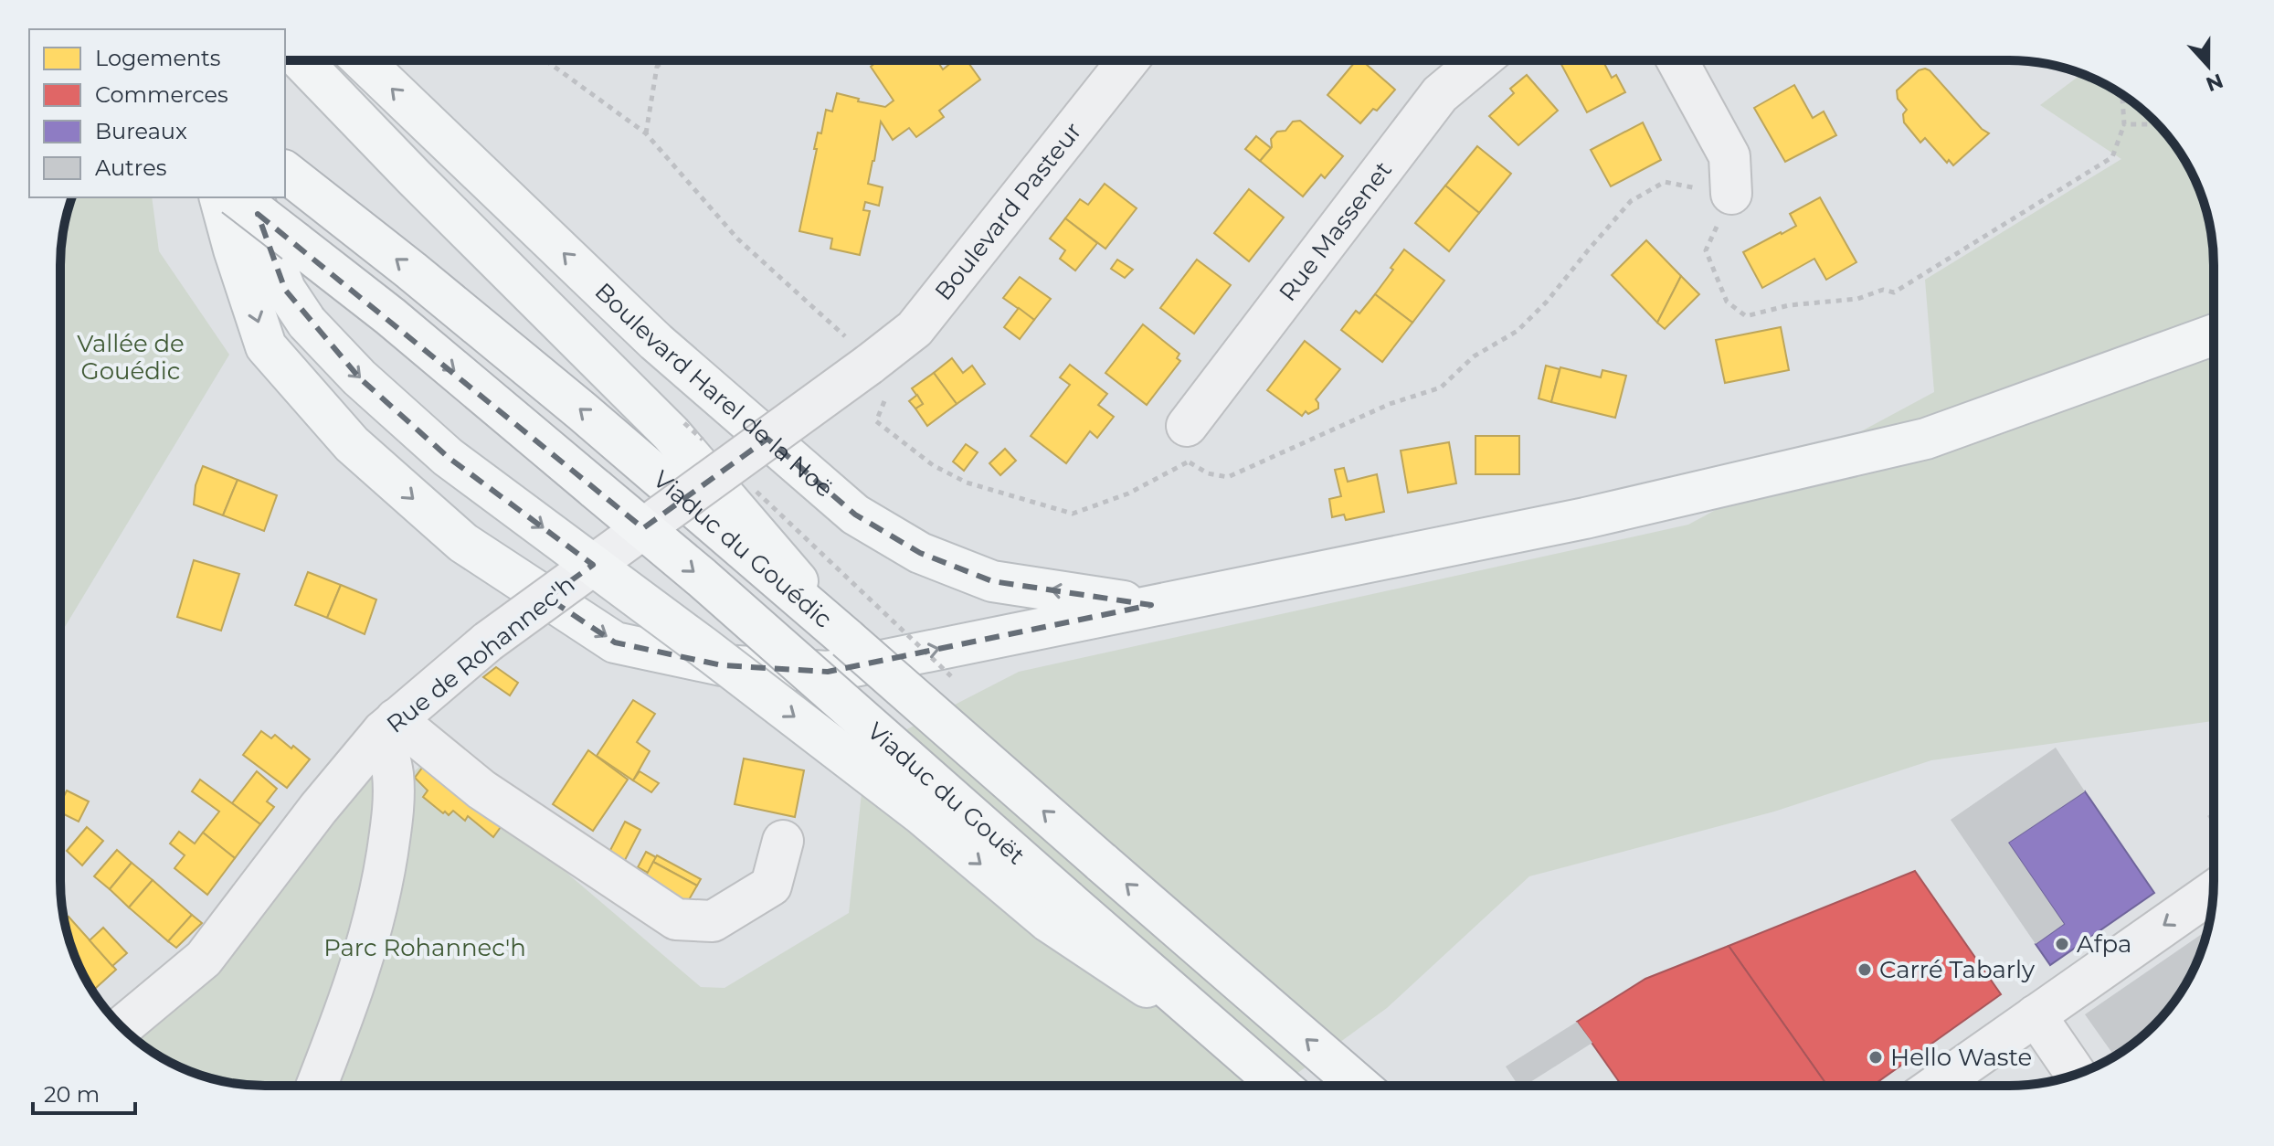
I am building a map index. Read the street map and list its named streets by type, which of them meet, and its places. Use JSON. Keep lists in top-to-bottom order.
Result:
{
  "streets": {
    "main road": ["Boulevard Harel de la Noë", "Viaduc du Gouédic", "Viaduc du Gouët"],
    "street": ["Boulevard Pasteur", "Rue Massenet", "Rue de Rohannec'h"]
  },
  "crossings": [
    ["Boulevard Pasteur", "Rue de Rohannec'h"]
  ],
  "parks": ["Vallée de Gouédic", "Parc Rohannec'h"],
  "places": ["Afpa", "Carré Tabarly", "Hello Waste"],
  "legend": [
    "Logements",
    "Commerces",
    "Bureaux",
    "Autres"
  ],
  "scale_bar": "20 m",
  "north": "bottom"
}
